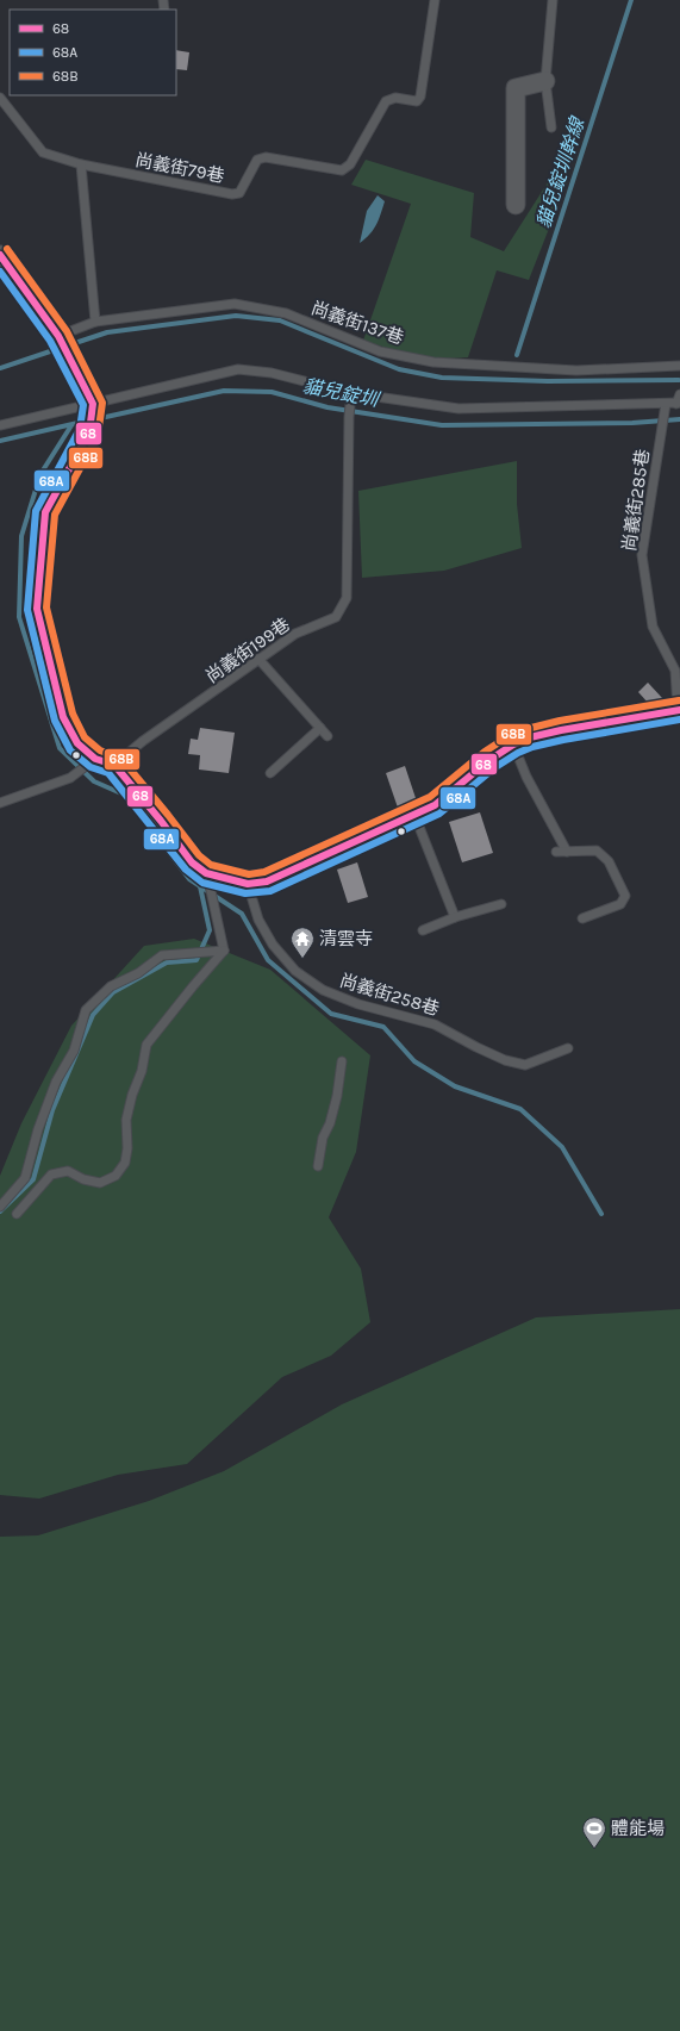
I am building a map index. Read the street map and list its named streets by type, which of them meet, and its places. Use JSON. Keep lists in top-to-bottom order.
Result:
{
  "streets": {
    "lane": [
      "尚義街79巷",
      "尚義街137巷",
      "尚義街285巷",
      "尚義街199巷",
      "尚義街258巷"
    ]
  },
  "water": ["貓兒錠圳幹線", "貓兒錠圳"],
  "places": {
    "temple": ["清雲寺"],
    "sports": ["體能場"]
  },
  "lines": ["transit line 68B", "transit line 68", "transit line 68A"],
  "legend": ["68", "68A", "68B"]
}
